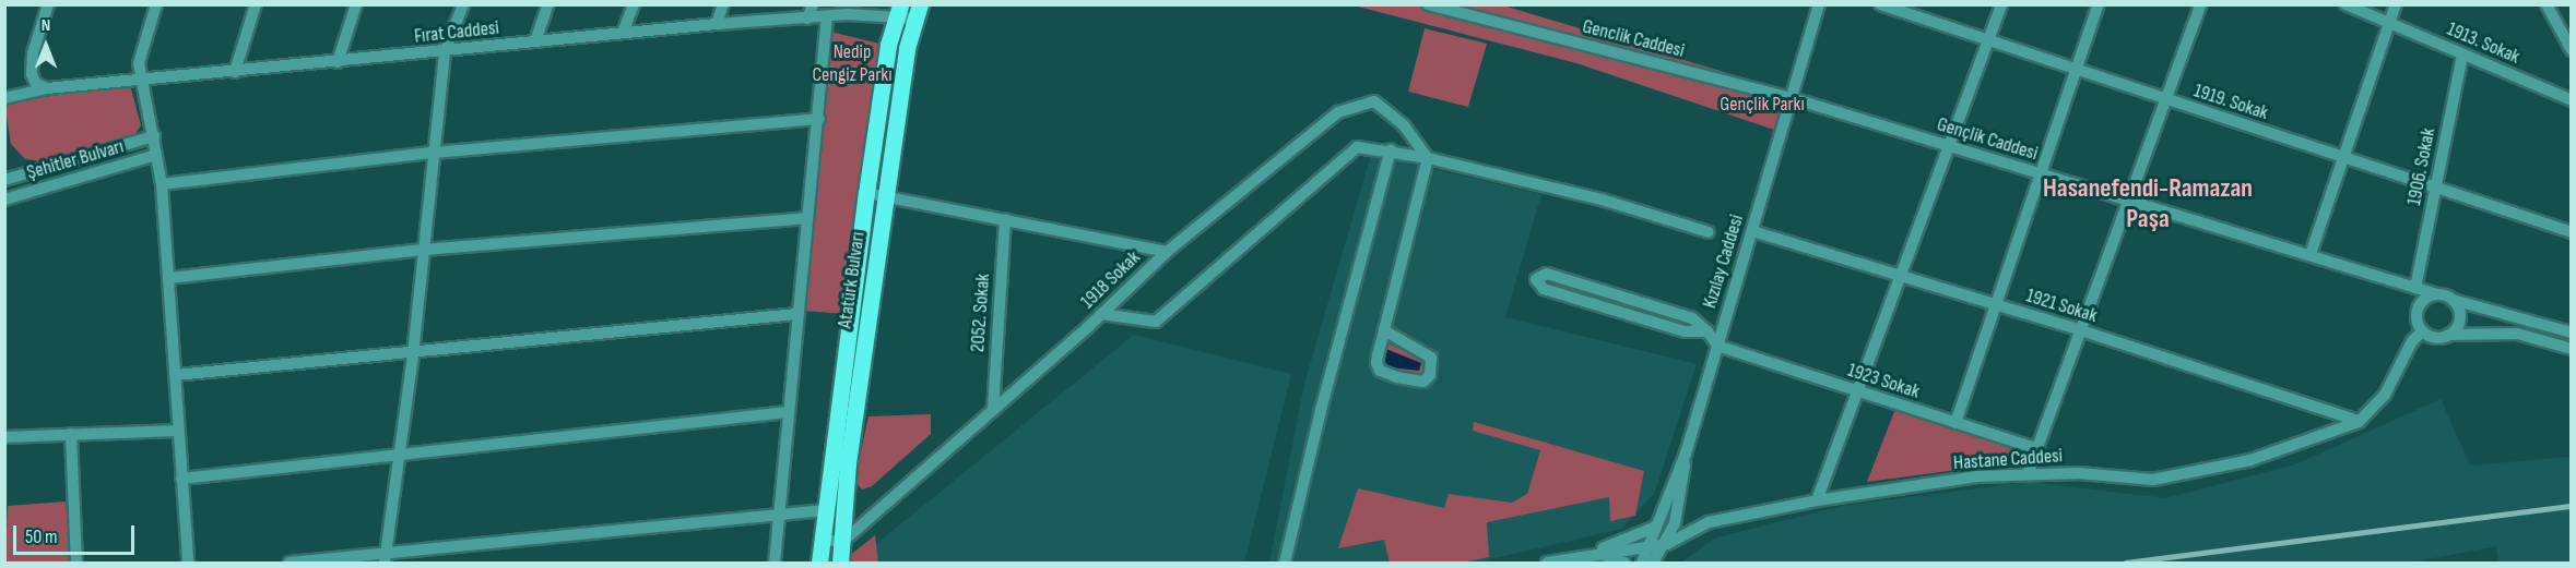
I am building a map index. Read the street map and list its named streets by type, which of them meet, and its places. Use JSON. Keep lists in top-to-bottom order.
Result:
{
  "streets": {
    "main road": ["Atatürk Bulvarı"],
    "street": [
      "Fırat Caddesi",
      "Genclik Caddesi",
      "1913. Sokak",
      "1919. Sokak",
      "Gençlik Caddesi",
      "Şehitler Bulvarı",
      "1906. Sokak",
      "Kızılay Caddesi",
      "1918 Sokak",
      "1921 Sokak",
      "2052. Sokak",
      "1923 Sokak",
      "Hastane Caddesi"
    ]
  },
  "crossings": [
    ["Fırat Caddesi", "Atatürk Bulvarı"],
    ["Genclik Caddesi", "Gençlik Caddesi"],
    ["Genclik Caddesi", "Kızılay Caddesi"],
    ["1913. Sokak", "1906. Sokak"],
    ["1919. Sokak", "1906. Sokak"],
    ["Gençlik Caddesi", "1906. Sokak"],
    ["Gençlik Caddesi", "Kızılay Caddesi"],
    ["Gençlik Caddesi", "Hastane Caddesi"],
    ["Kızılay Caddesi", "1921 Sokak"],
    ["Kızılay Caddesi", "1923 Sokak"],
    ["Kızılay Caddesi", "Hastane Caddesi"],
    ["Atatürk Bulvarı", "1918 Sokak"],
    ["1918 Sokak", "2052. Sokak"],
    ["1921 Sokak", "Hastane Caddesi"]
  ],
  "districts": ["Hasanefendi-Ramazan Paşa"],
  "parks": ["Nedip Cengiz Parkı", "Gençlik Parkı"],
  "scale_bar": "50 m",
  "north": "top"
}
